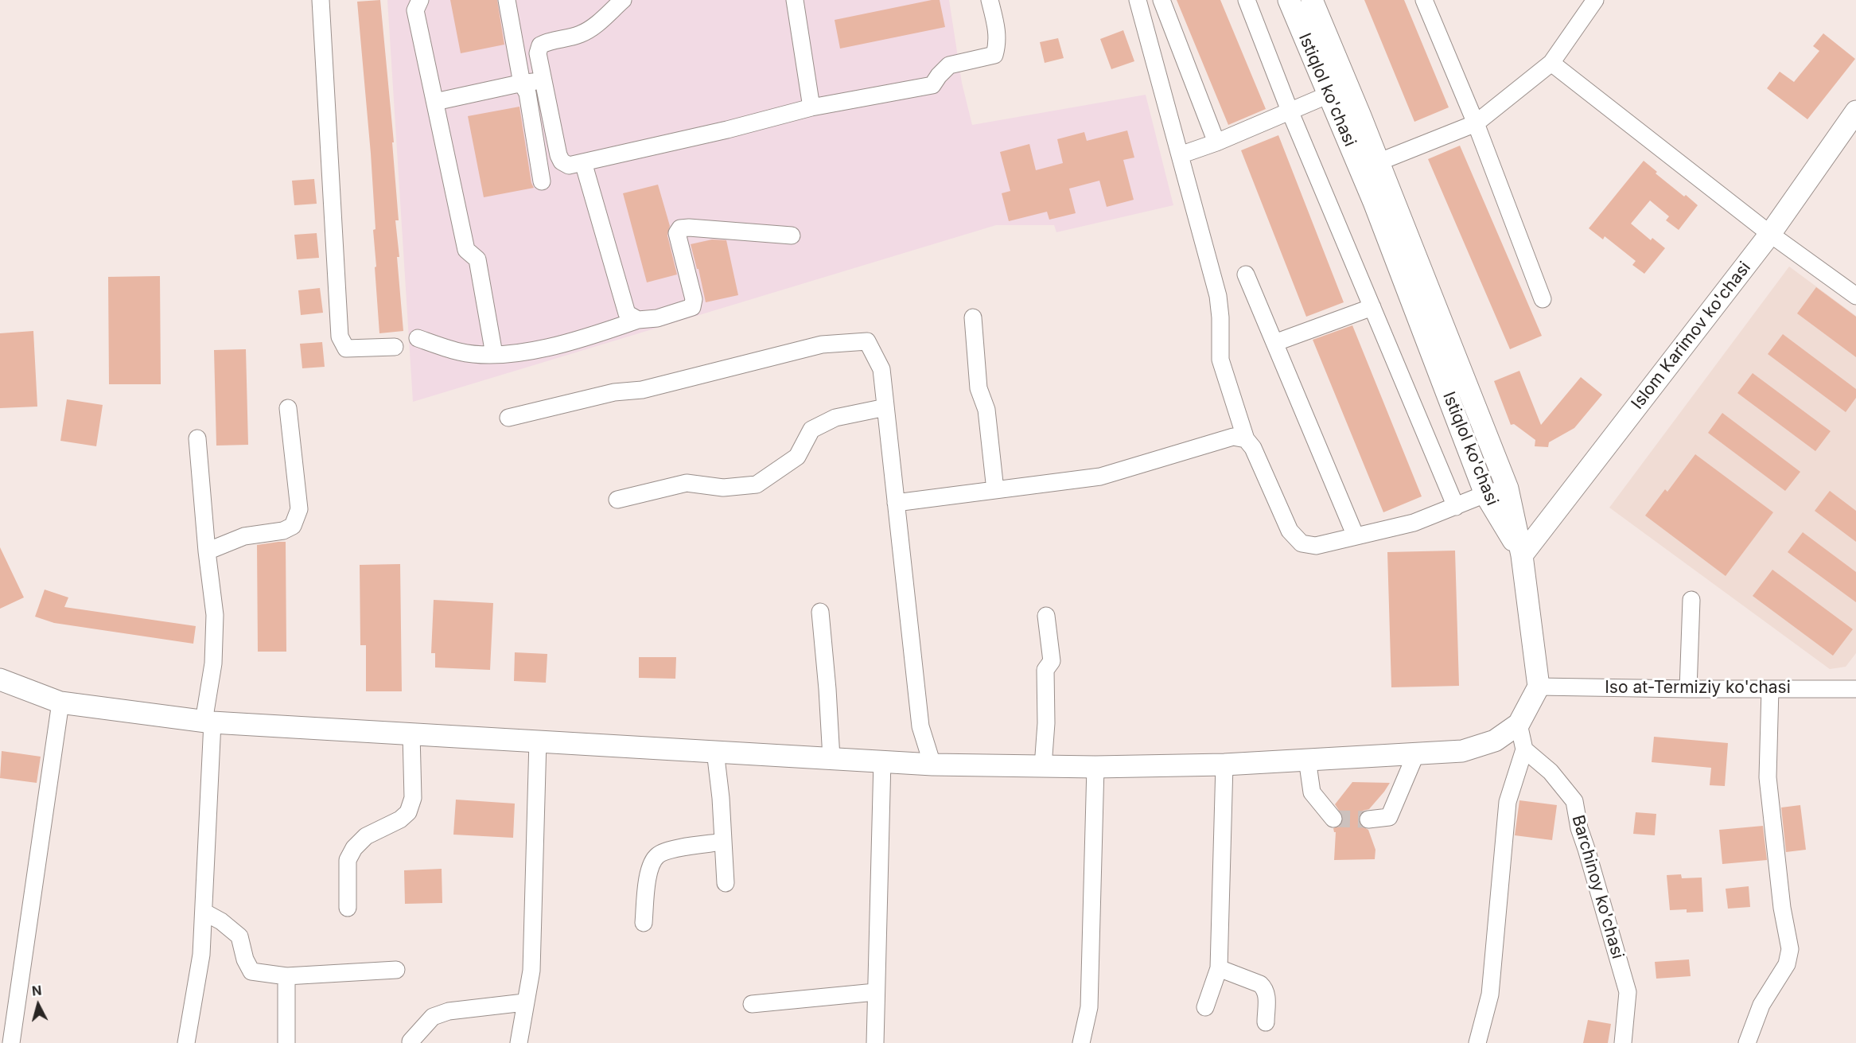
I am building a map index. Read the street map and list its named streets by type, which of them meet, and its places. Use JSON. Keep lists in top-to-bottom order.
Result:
{
  "streets": {
    "main road": ["Istiqlol ko'chasi", "Islom Karimov ko'chasi"],
    "street": ["Iso at-Termiziy ko'chasi", "Barchinoy ko'chasi"]
  },
  "crossings": [
    ["Istiqlol ko'chasi", "Islom Karimov ko'chasi"]
  ],
  "north": "top"
}
